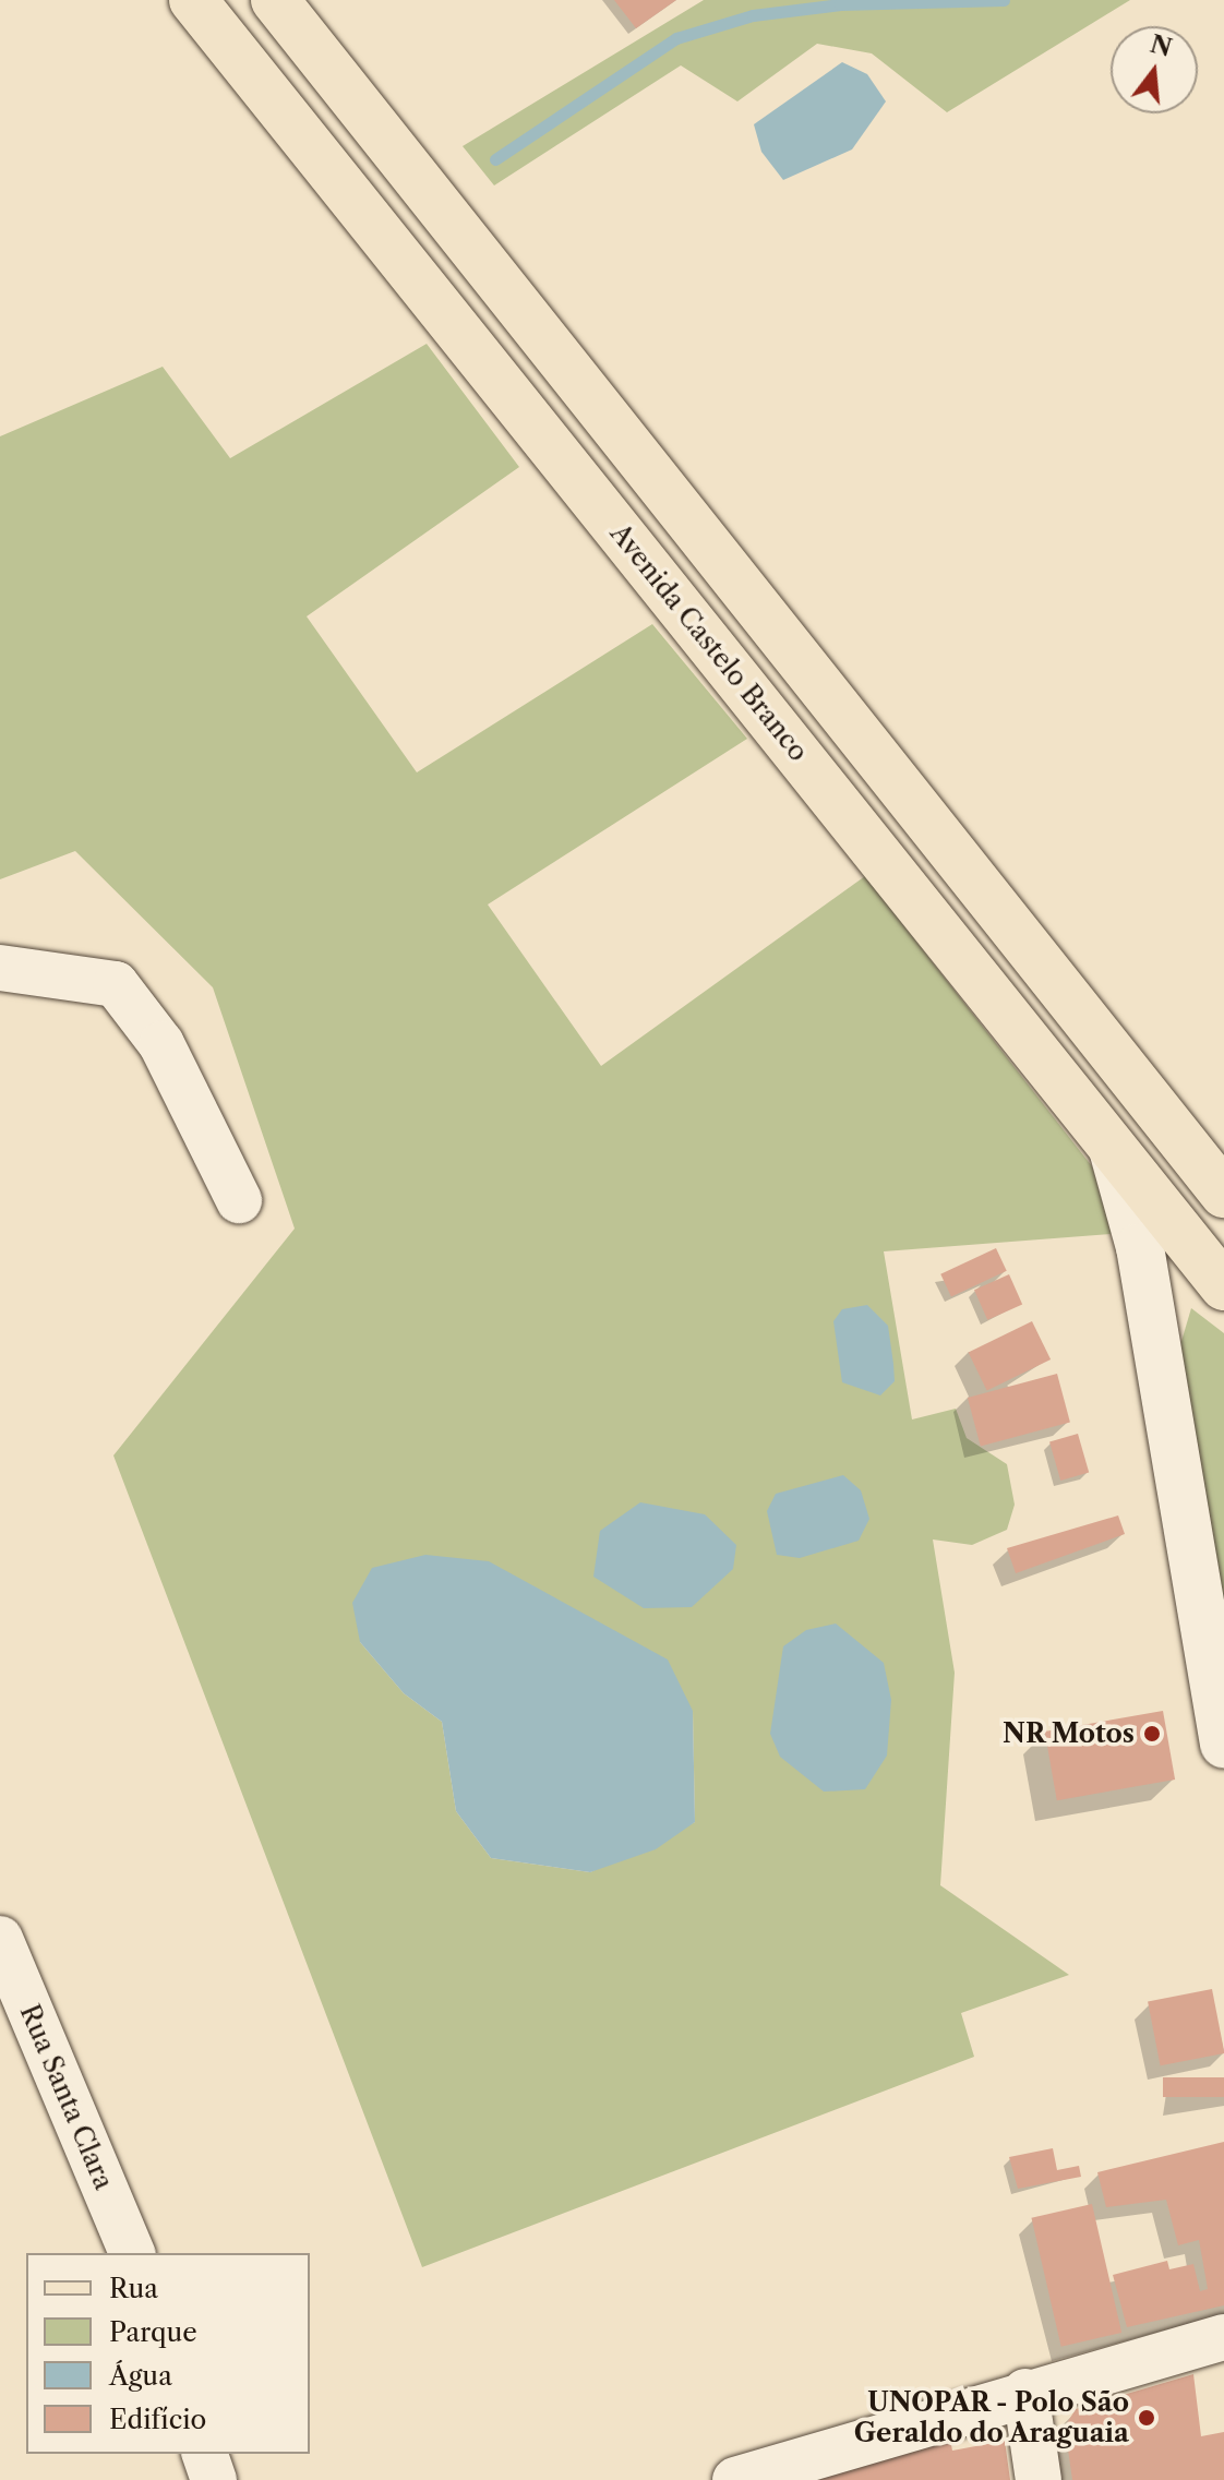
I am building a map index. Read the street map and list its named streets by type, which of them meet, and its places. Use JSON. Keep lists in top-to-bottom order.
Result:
{
  "streets": {
    "main road": ["Avenida Castelo Branco"],
    "street": ["Rua Santa Clara"]
  },
  "places": ["NR Motos", "UNOPAR - Polo São Geraldo do Araguaia"],
  "legend": [
    "Rua",
    "Parque",
    "Água",
    "Edifício"
  ],
  "north": "top"
}
